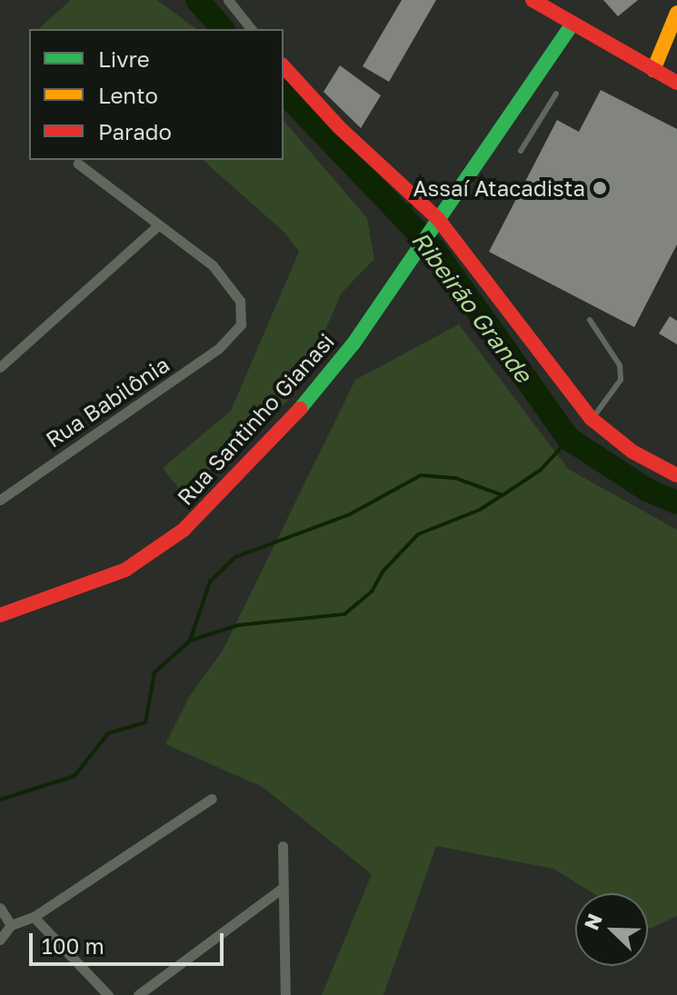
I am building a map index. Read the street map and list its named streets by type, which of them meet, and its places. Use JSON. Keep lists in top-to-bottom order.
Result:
{
  "streets": {
    "street": ["Rua Babilônia", "Rua Santinho Gianasi"]
  },
  "water": ["Ribeirão Grande"],
  "places": ["Assaí Atacadista"],
  "legend": ["Livre", "Lento", "Parado"],
  "scale_bar": "100 m",
  "north": "top left"
}
